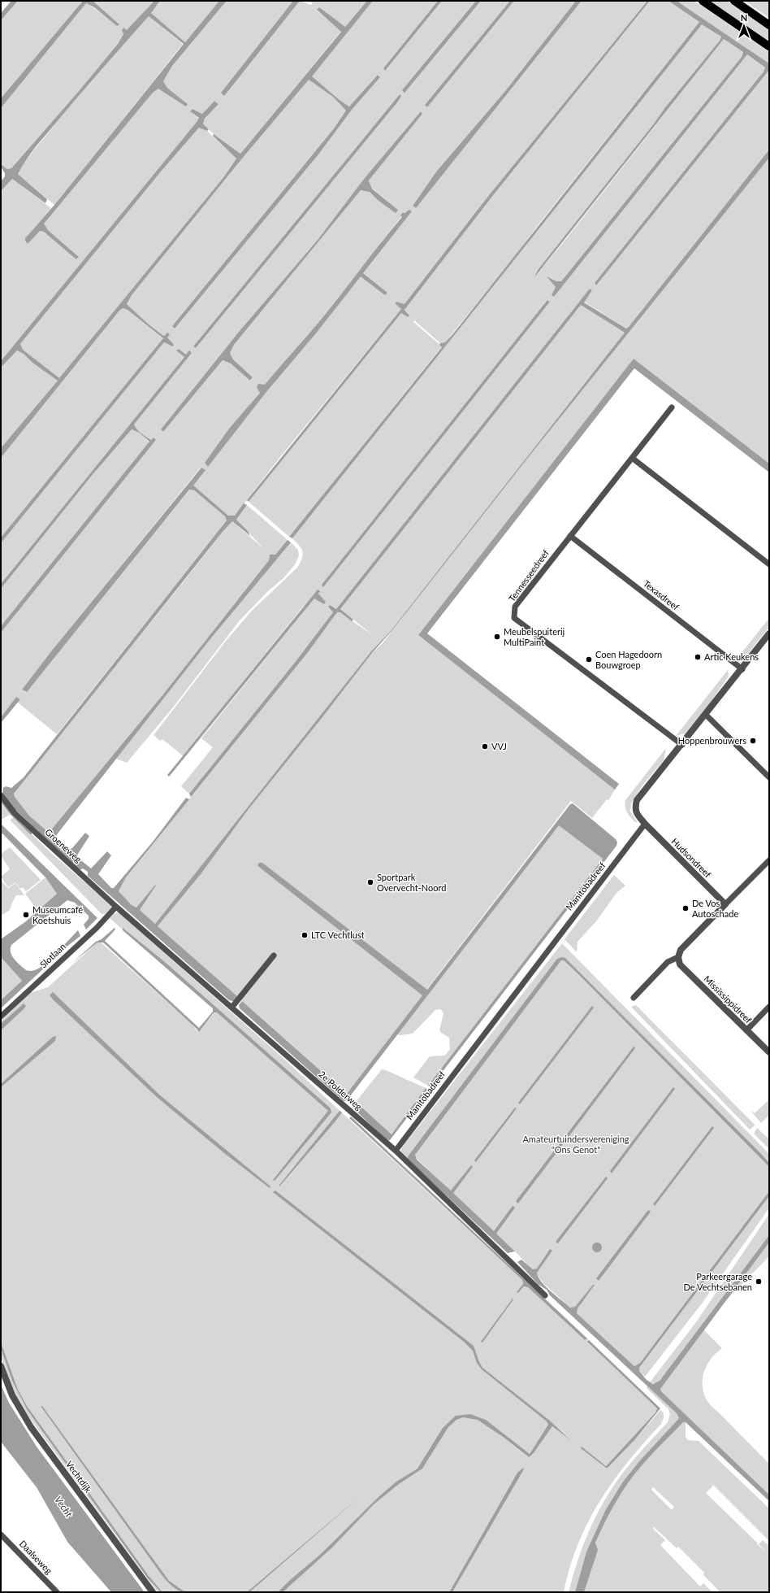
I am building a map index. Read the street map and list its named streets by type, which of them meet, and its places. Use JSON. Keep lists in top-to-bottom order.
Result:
{
  "streets": {
    "street": [
      "Tennesseedreef",
      "Texasdreef",
      "Groeneweg",
      "Hudsondreef",
      "Manitobadreef",
      "Slotlaan",
      "Mississippidreef",
      "2e Polderweg",
      "Vechtdijk",
      "Daalseweg"
    ]
  },
  "crossings": [
    ["Tennesseedreef", "Texasdreef"],
    ["Groeneweg", "Slotlaan"],
    ["Groeneweg", "2e Polderweg"],
    ["Hudsondreef", "Manitobadreef"],
    ["Manitobadreef", "2e Polderweg"],
    ["Slotlaan", "2e Polderweg"]
  ],
  "water": ["Vecht"],
  "parks": ["Amateurtuindersvereniging \"Ons Genot\""],
  "places": [
    "Meubelspuiterij MultiPaint",
    "Artic Keukens",
    "Coen Hagedoorn Bouwgroep",
    "Hoppenbrouwers",
    "VVJ",
    "Sportpark Overvecht-Noord",
    "De Vos Autoschade",
    "Museumcafé Koetshuis",
    "LTC Vechtlust",
    "Parkeergarage De Vechtsebanen"
  ],
  "north": "top"
}
